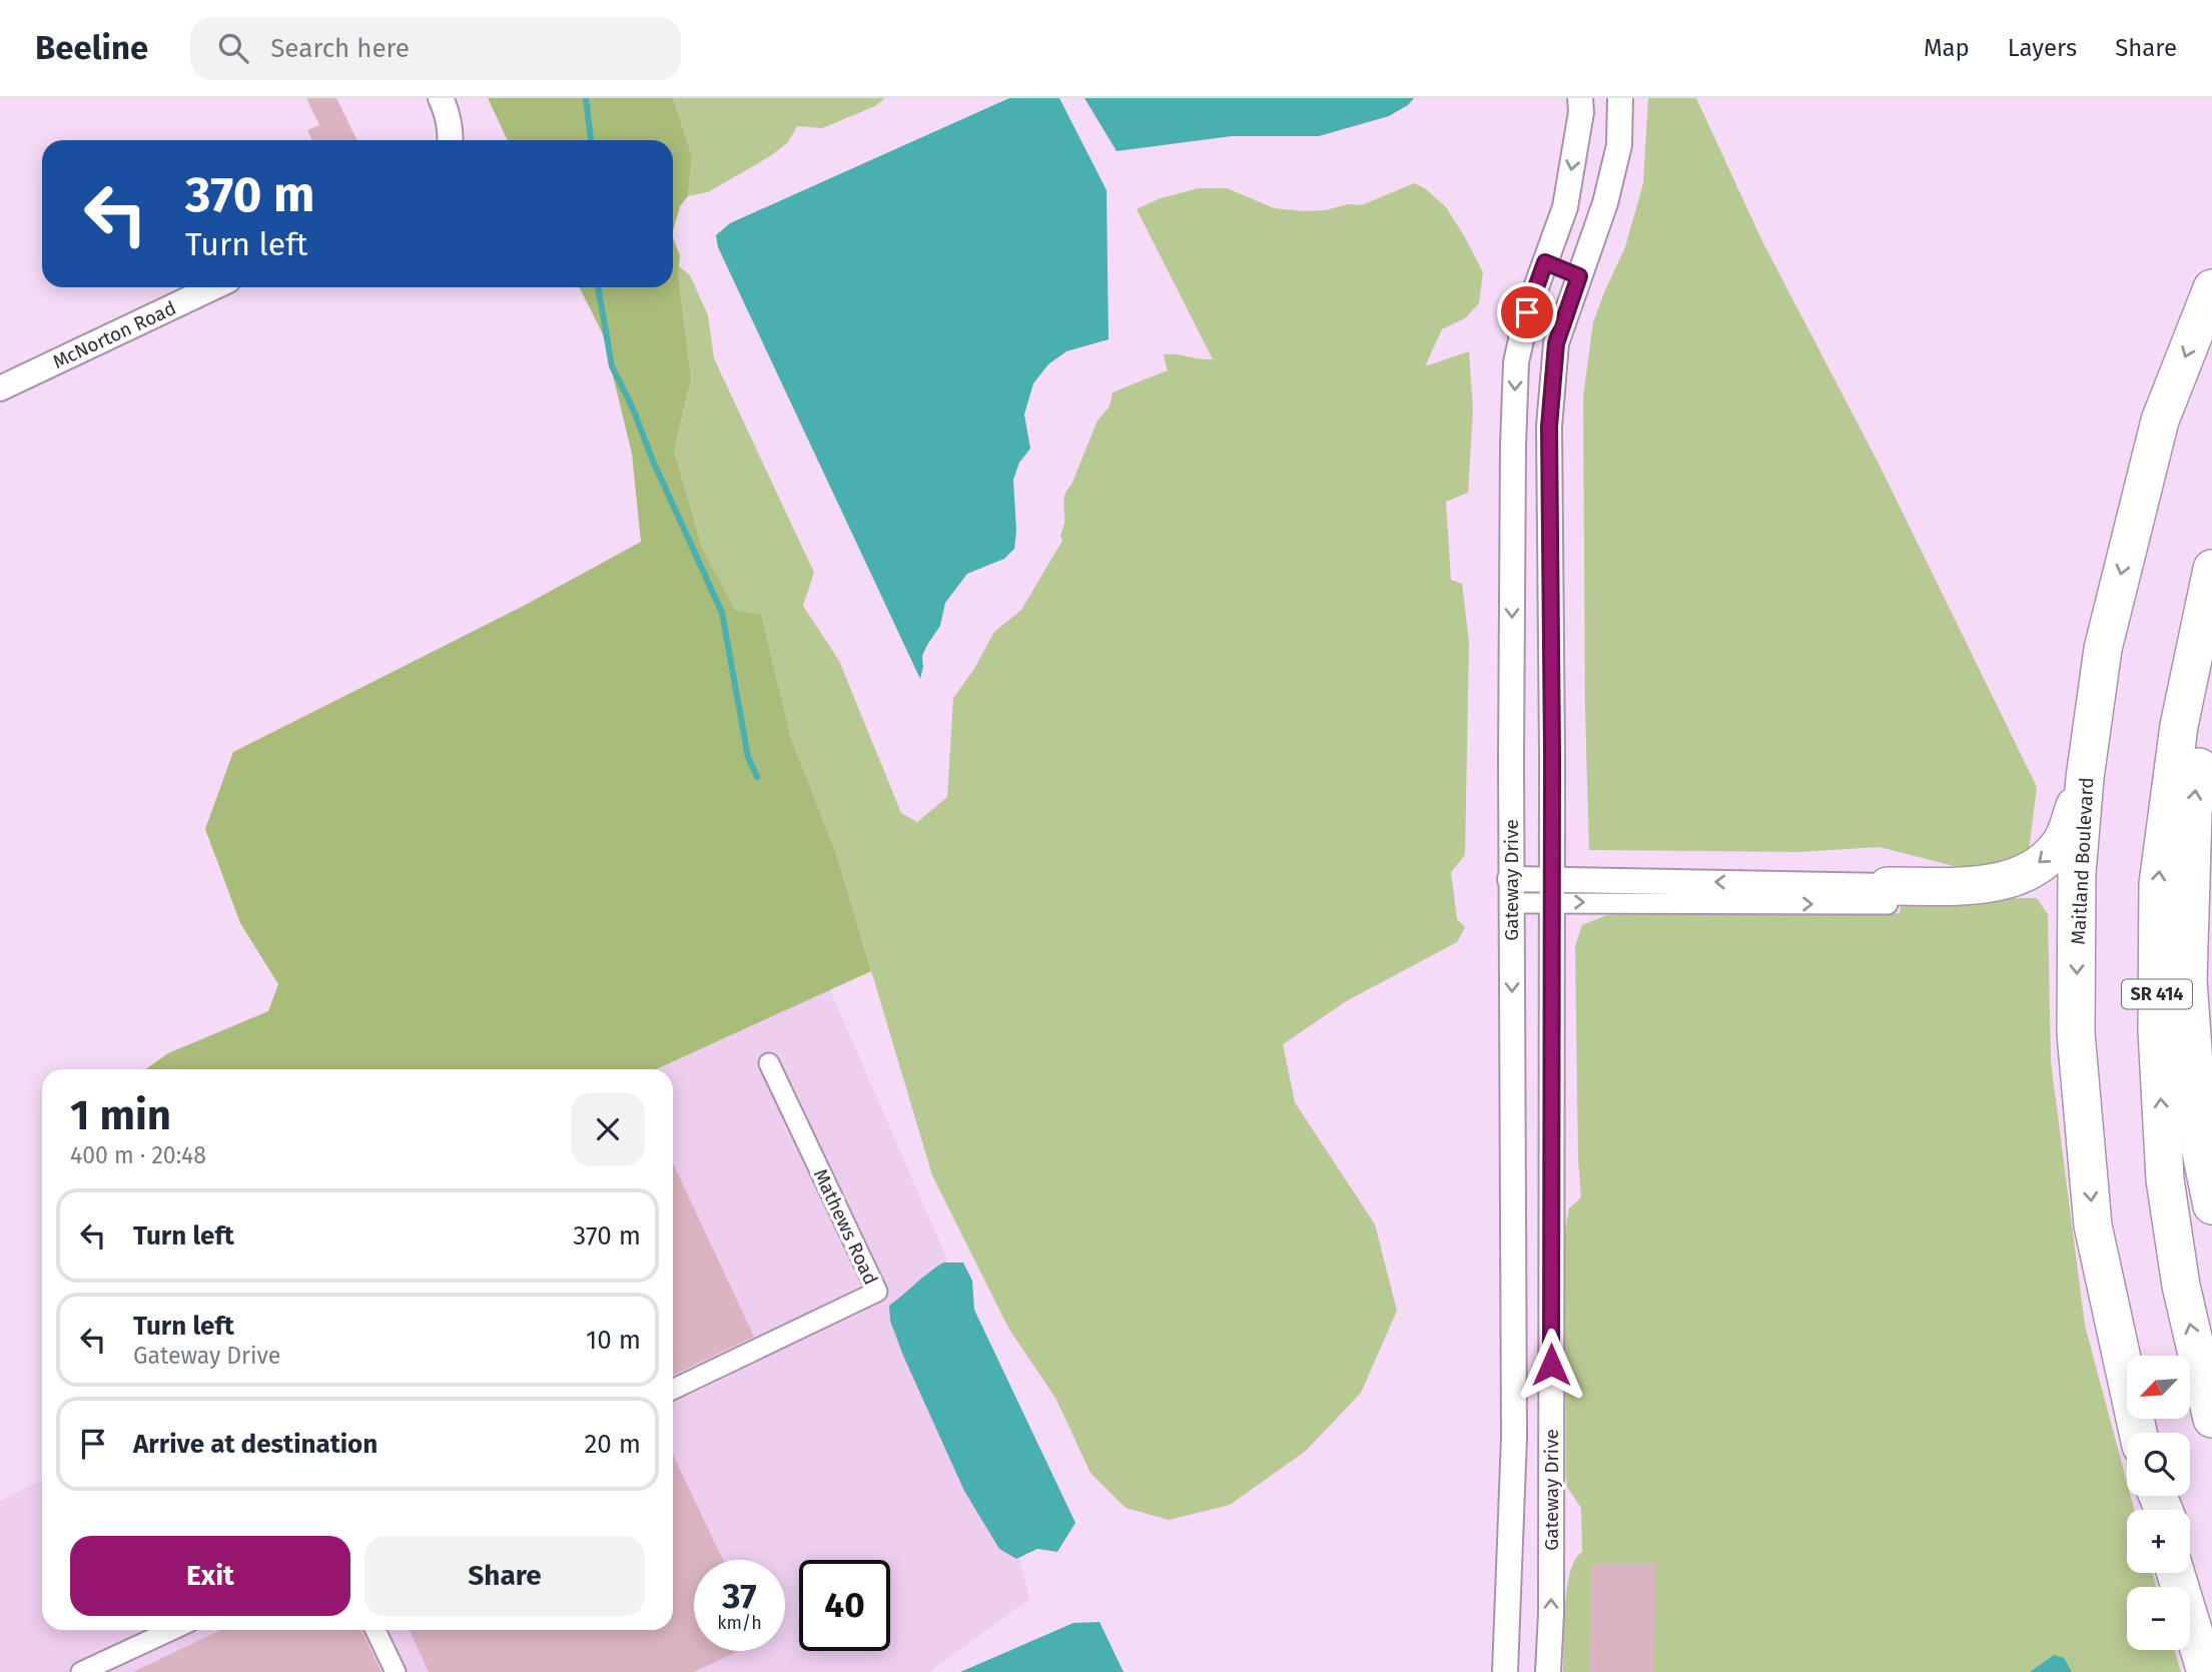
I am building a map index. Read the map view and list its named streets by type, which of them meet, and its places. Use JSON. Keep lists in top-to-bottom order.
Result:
{
  "streets": {
    "highway": ["Maitland Boulevard", "SR 414"],
    "street": ["McNorton Road", "Gateway Drive", "Mathews Road"]
  },
  "north": "bottom left",
  "page": {
    "header": "Beeline",
    "search": "Search here",
    "nav": ["Map", "Layers", "Share"],
    "turn": ["370 m", "Turn left"],
    "heading": ["1 min", "400 m · 20:48"],
    "list": [
      {
        "name": "Turn left",
        "value": "370 m"
      },
      {
        "name": "Turn left",
        "note": "Gateway Drive",
        "value": "10 m"
      },
      {
        "name": "Arrive at destination",
        "value": "20 m"
      }
    ],
    "map_buttons": ["+", "−"],
    "buttons": ["Exit", "Share"],
    "speed": "37 km/h",
    "limit": "40"
  }
}
